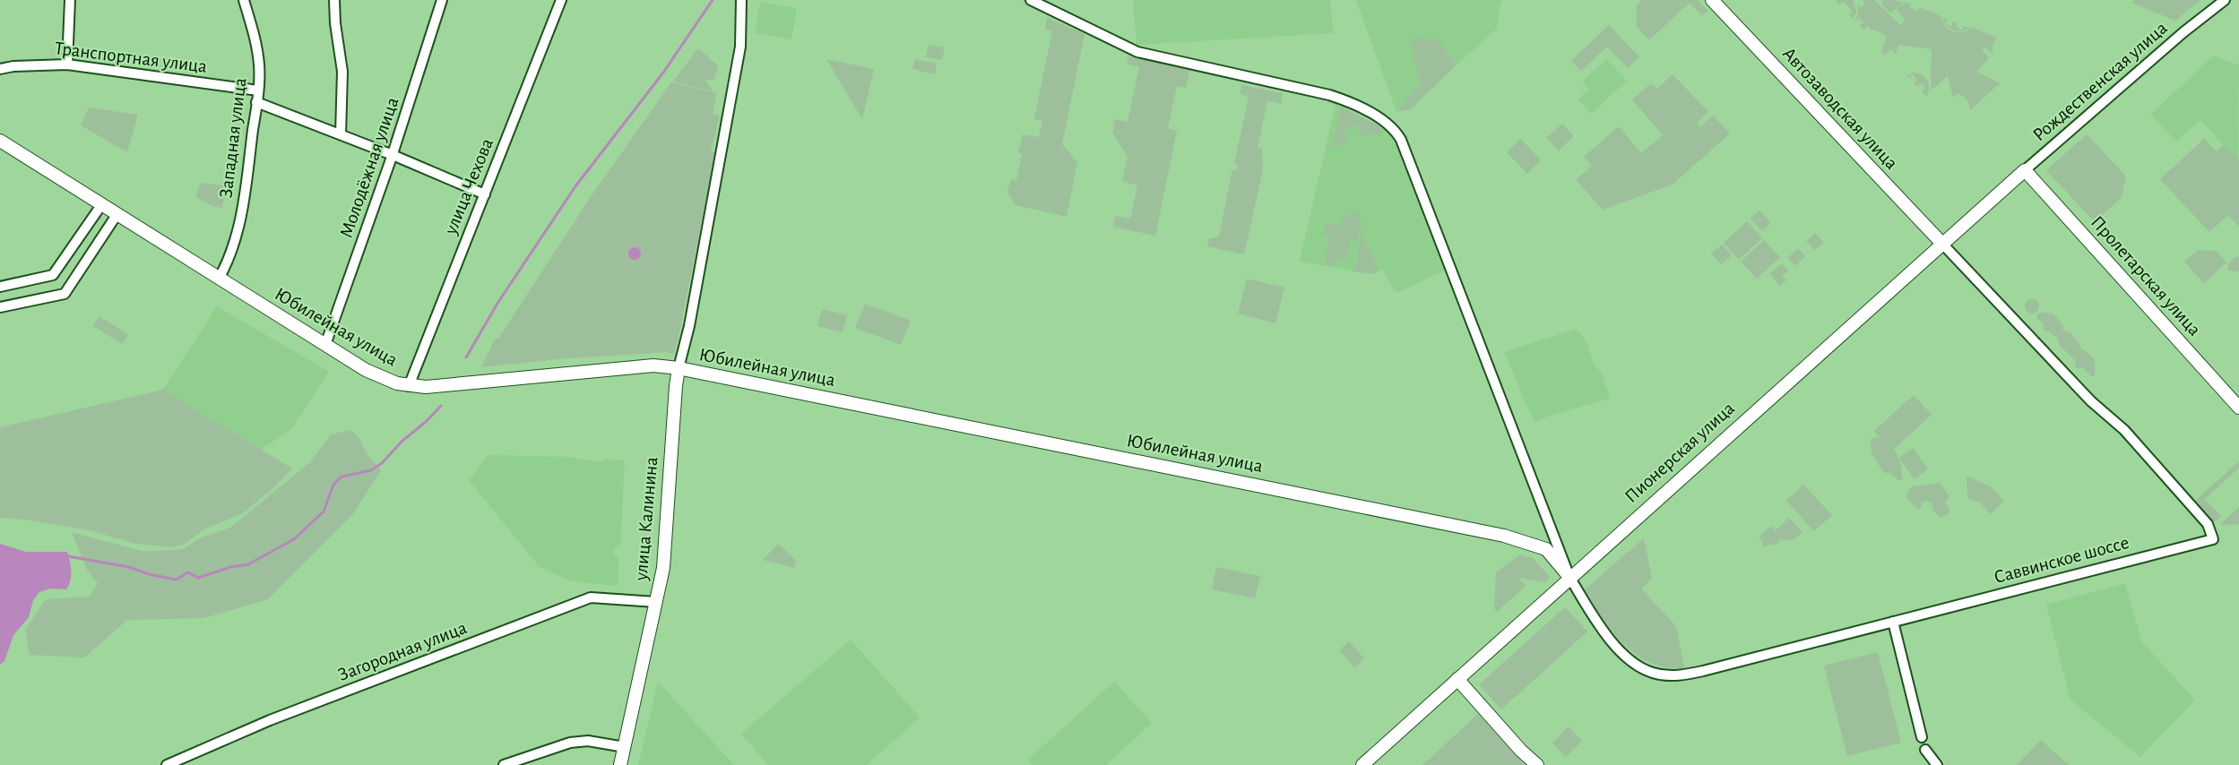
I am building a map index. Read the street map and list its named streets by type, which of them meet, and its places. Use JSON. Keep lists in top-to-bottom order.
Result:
{
  "streets": {
    "main road": [
      "Автозаводская улица",
      "Пролетарская улица",
      "Юбилейная улица",
      "Пионерская улица",
      "улица Калинина"
    ],
    "street": [
      "Транспортная улица",
      "Рождественская улица",
      "Западная улица",
      "Молодёжная улица",
      "улица Чехова",
      "Саввинское шоссе",
      "Загородная улица"
    ]
  },
  "crossings": [
    ["Транспортная улица", "Западная улица"],
    ["Рождественская улица", "Пролетарская улица"],
    ["Рождественская улица", "Пионерская улица"],
    ["Автозаводская улица", "Пионерская улица"],
    ["Автозаводская улица", "Саввинское шоссе"],
    ["Западная улица", "Юбилейная улица"],
    ["Молодёжная улица", "Юбилейная улица"],
    ["улица Чехова", "Юбилейная улица"],
    ["Пролетарская улица", "Пионерская улица"],
    ["Юбилейная улица", "улица Калинина"],
    ["Пионерская улица", "Саввинское шоссе"],
    ["улица Калинина", "Загородная улица"]
  ]
}
